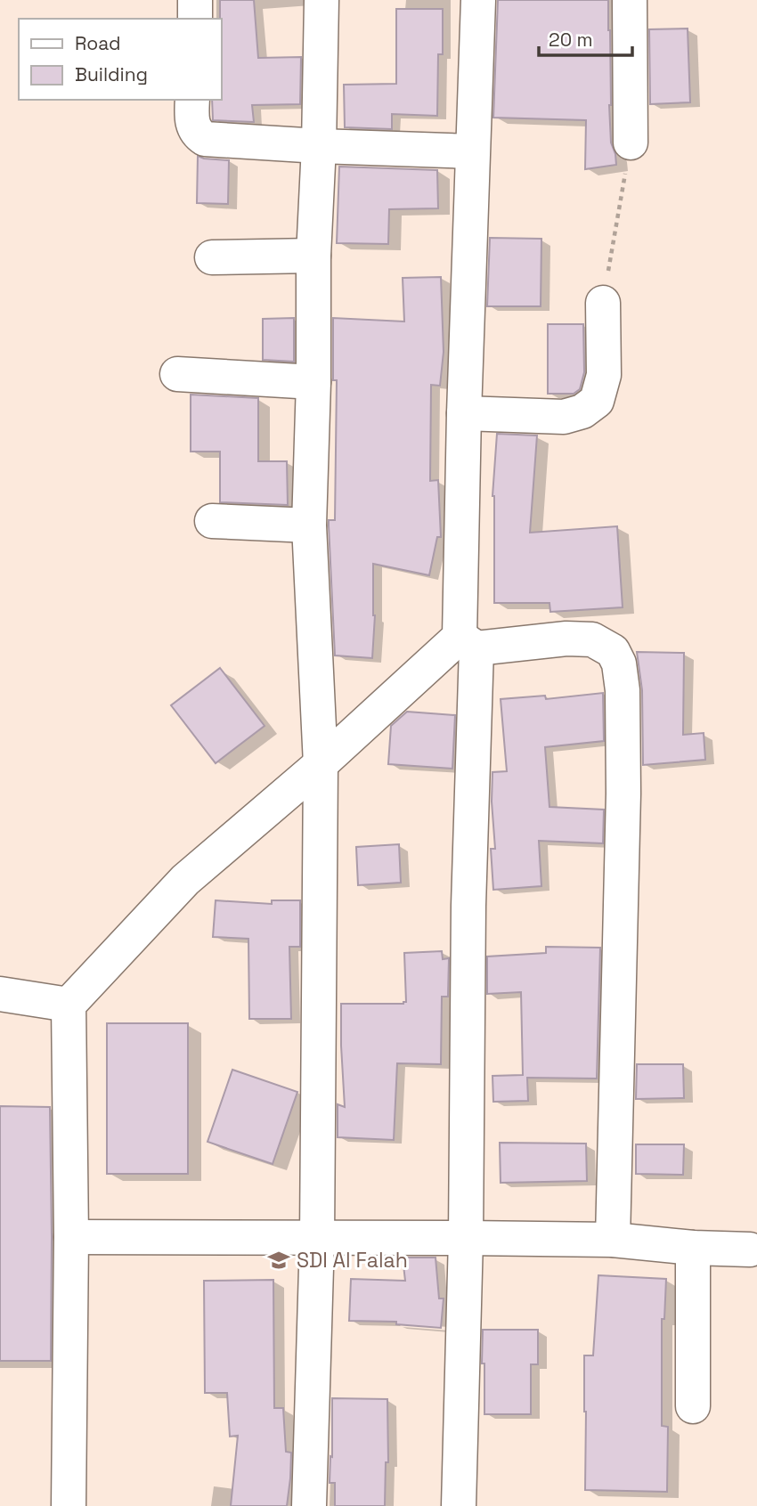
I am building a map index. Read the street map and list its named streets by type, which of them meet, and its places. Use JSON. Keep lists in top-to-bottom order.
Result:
{
  "places": {
    "school or university": ["SDI Al Falah"]
  },
  "legend": ["Road", "Building"],
  "scale_bar": "20 m"
}
